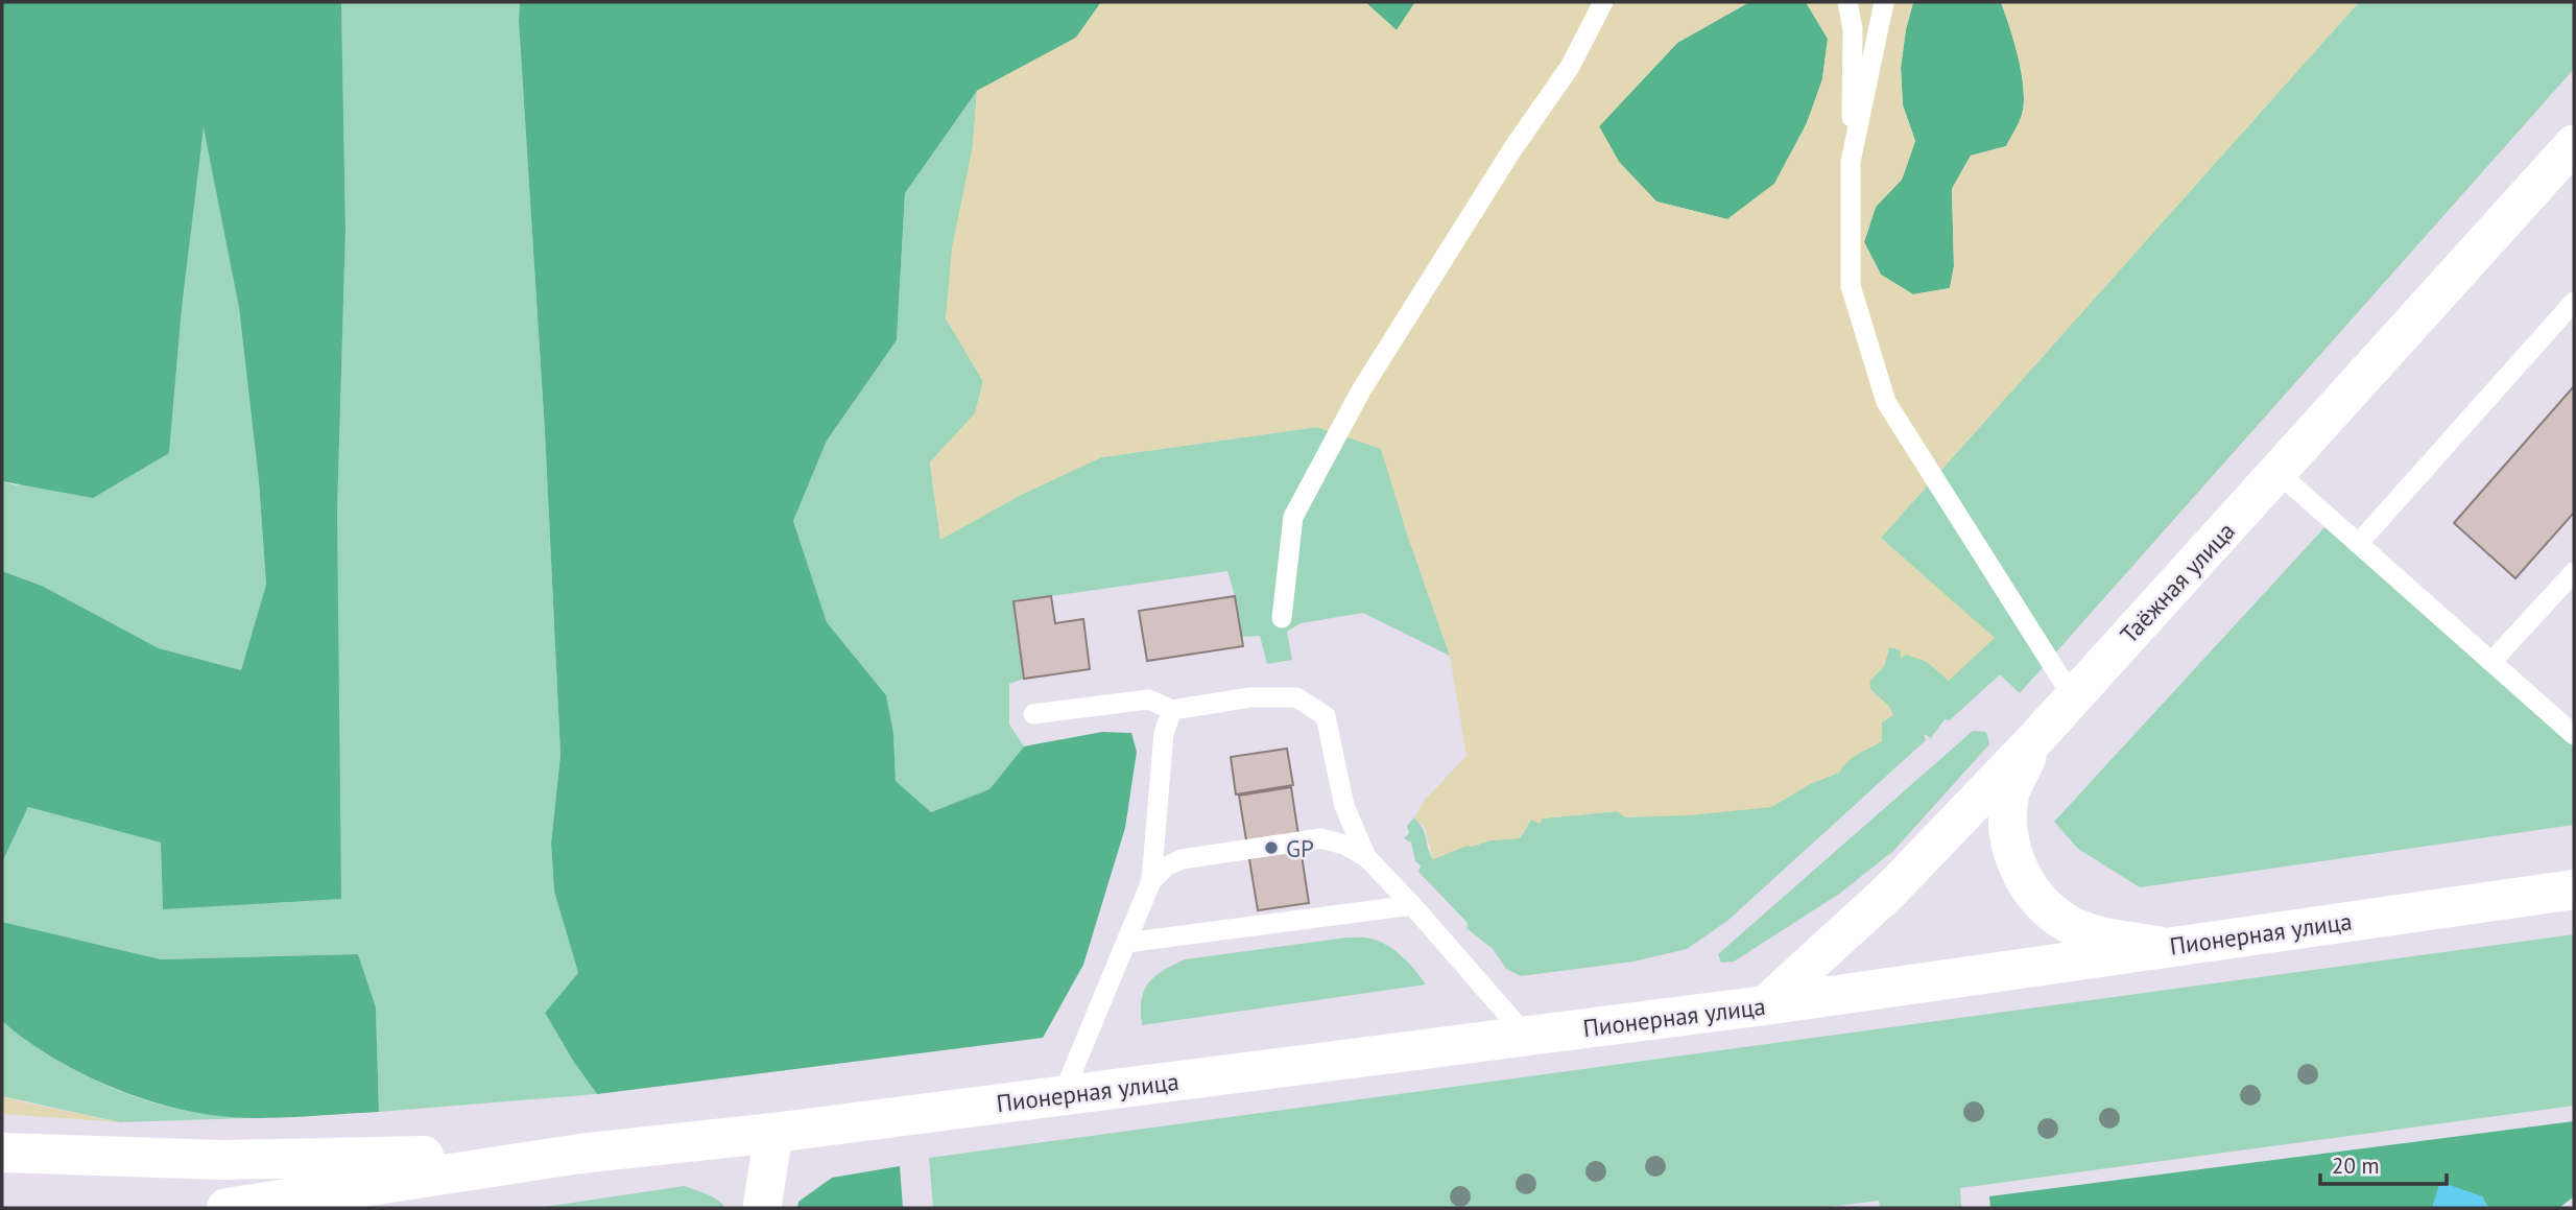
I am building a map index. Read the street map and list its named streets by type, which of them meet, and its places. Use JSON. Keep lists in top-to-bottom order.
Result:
{
  "streets": {
    "street": ["Таёжная улица", "Пионерная улица"]
  },
  "crossings": [
    ["Таёжная улица", "Пионерная улица"]
  ],
  "places": ["GP"],
  "scale_bar": "20 m"
}
